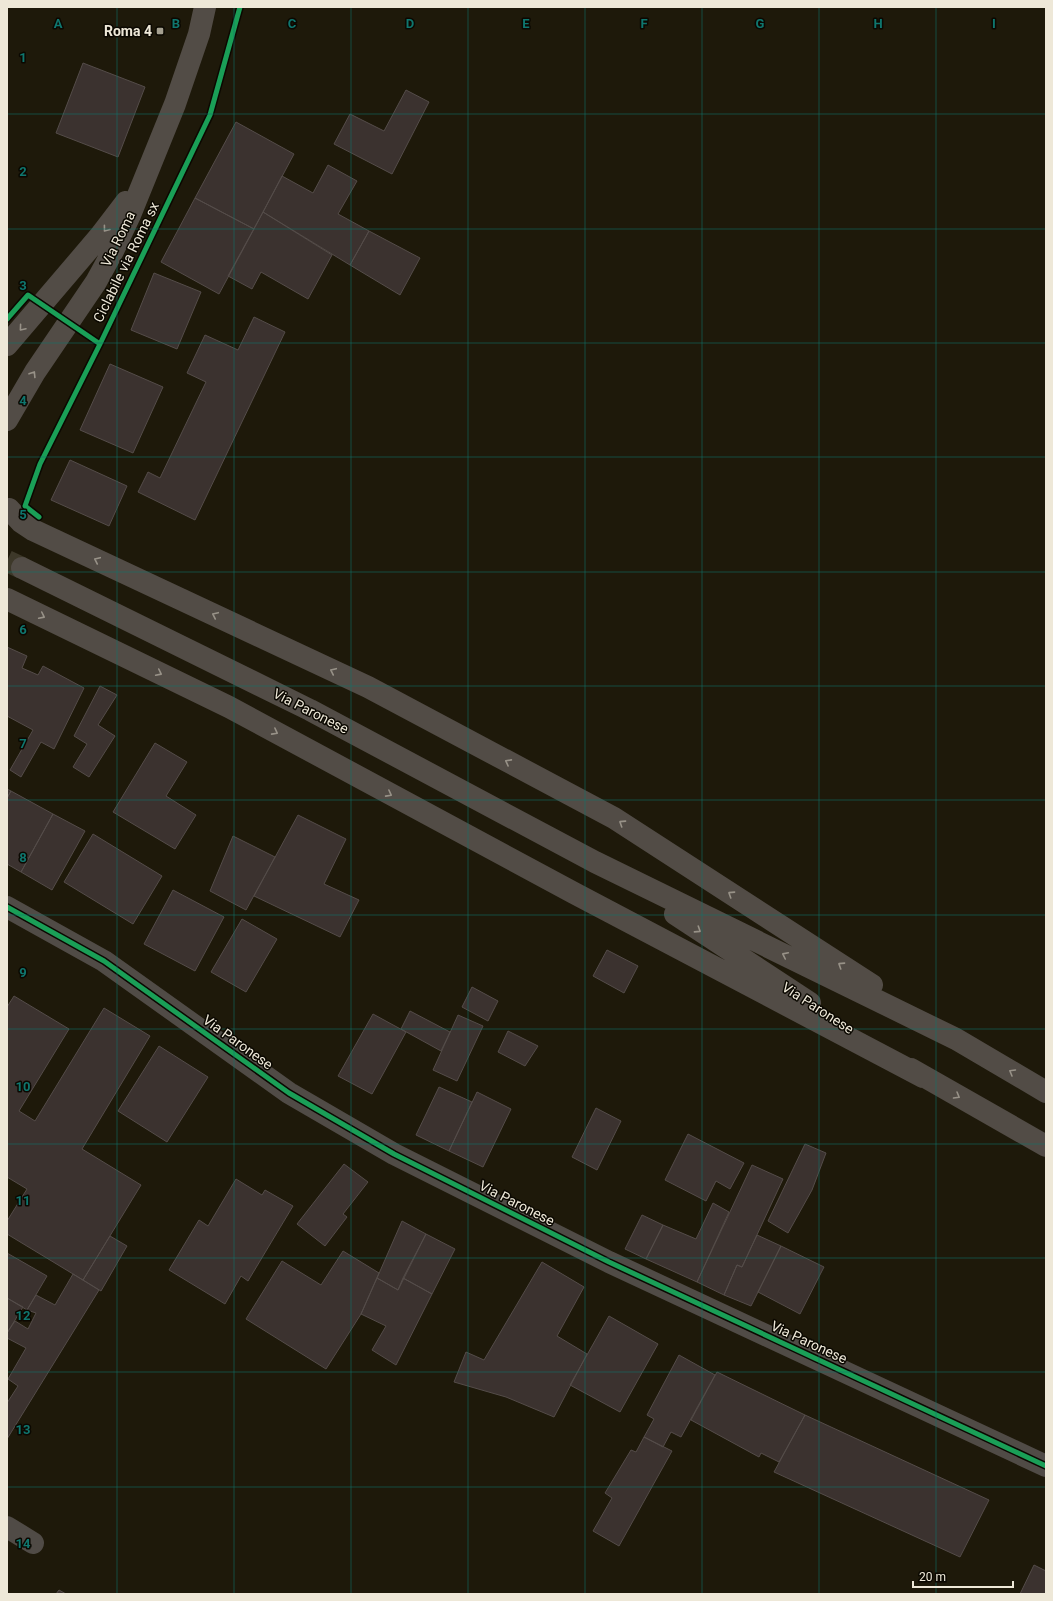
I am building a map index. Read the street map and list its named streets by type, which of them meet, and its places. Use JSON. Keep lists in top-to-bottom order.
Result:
{
  "streets": {
    "main road": ["Via Roma", "Via Paronese"],
    "cycle path": ["Ciclabile via Roma sx"]
  },
  "places": {
    "transit": ["Roma 4"]
  },
  "scale_bar": "20 m",
  "grid": {
    "columns": [
      "A",
      "B",
      "C",
      "D",
      "E",
      "F",
      "G",
      "H",
      "I"
    ],
    "rows": [
      "1",
      "2",
      "3",
      "4",
      "5",
      "6",
      "7",
      "8",
      "9",
      "10",
      "11",
      "12",
      "13",
      "14"
    ]
  }
}
